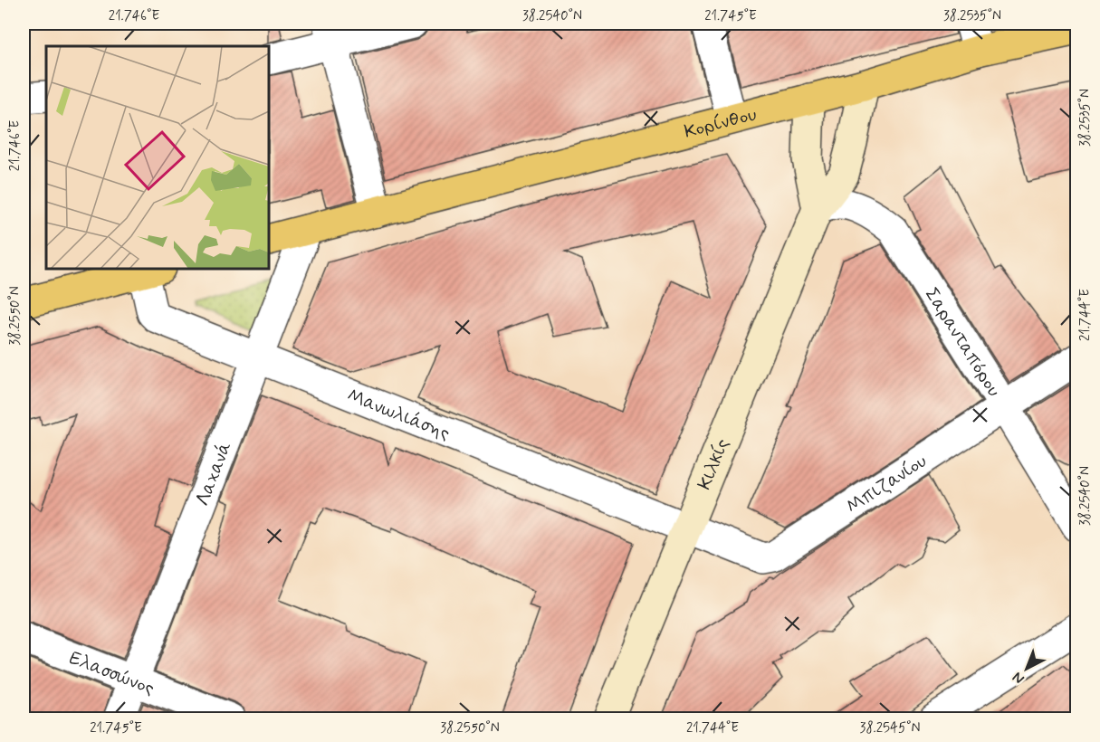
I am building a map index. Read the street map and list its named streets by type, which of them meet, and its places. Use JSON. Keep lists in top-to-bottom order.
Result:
{
  "streets": {
    "main road": ["Κορίνθου"],
    "street": [
      "Σαρανταπόρου",
      "Μανωλιάσης",
      "Κιλκίς",
      "Λαχανά",
      "Μπιζανίου",
      "Ελασσώνος"
    ]
  },
  "crossings": [
    ["Κορίνθου", "Κιλκίς"],
    ["Κορίνθου", "Λαχανά"],
    ["Σαρανταπόρου", "Κιλκίς"],
    ["Σαρανταπόρου", "Μπιζανίου"],
    ["Μανωλιάσης", "Κιλκίς"],
    ["Μανωλιάσης", "Λαχανά"],
    ["Μανωλιάσης", "Μπιζανίου"],
    ["Κιλκίς", "Μπιζανίου"],
    ["Λαχανά", "Ελασσώνος"]
  ],
  "north": "bottom left",
  "coordinates": [
    "21.746°E",
    "38.2540°N",
    "21.745°E",
    "38.2535°N",
    "21.744°E",
    "38.2550°N",
    "38.2545°N"
  ]
}
